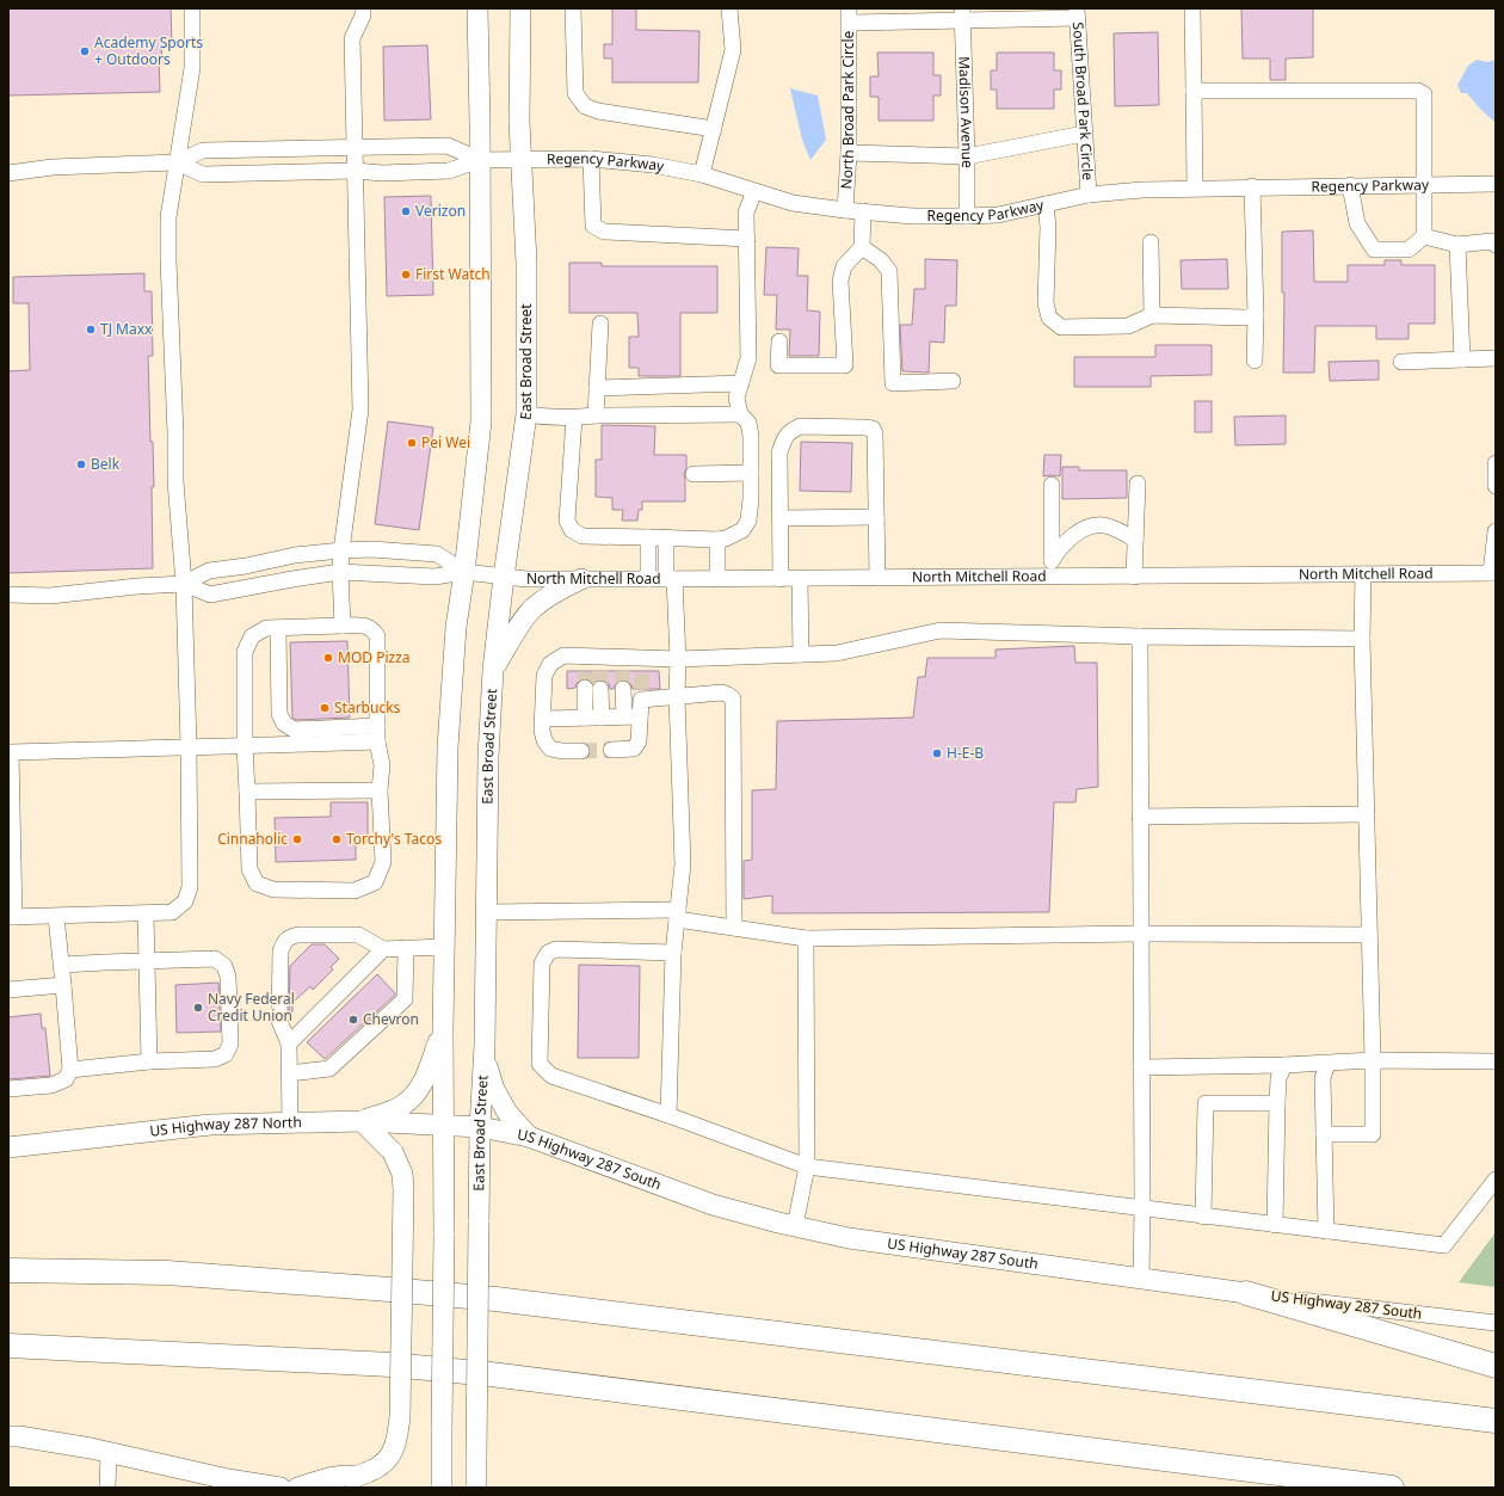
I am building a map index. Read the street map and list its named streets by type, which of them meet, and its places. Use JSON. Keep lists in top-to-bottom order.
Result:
{
  "streets": {
    "main road": ["East Broad Street", "US Highway 287 North", "US Highway 287 South"],
    "street": [
      "South Broad Park Circle",
      "North Broad Park Circle",
      "Madison Avenue",
      "Regency Parkway",
      "North Mitchell Road"
    ]
  },
  "crossings": [
    ["South Broad Park Circle", "Regency Parkway"],
    ["North Broad Park Circle", "Regency Parkway"],
    ["Madison Avenue", "Regency Parkway"],
    ["Regency Parkway", "East Broad Street"],
    ["East Broad Street", "North Mitchell Road"],
    ["East Broad Street", "US Highway 287 South"],
    ["US Highway 287 North", "US Highway 287 South"]
  ],
  "places": [
    "Academy Sports + Outdoors",
    "Verizon",
    "First Watch",
    "TJ Maxx",
    "Pei Wei",
    "Belk",
    "MOD Pizza",
    "Starbucks",
    "H-E-B",
    "Cinnaholic",
    "Torchy's Tacos",
    "Navy Federal Credit Union",
    "Chevron"
  ]
}
